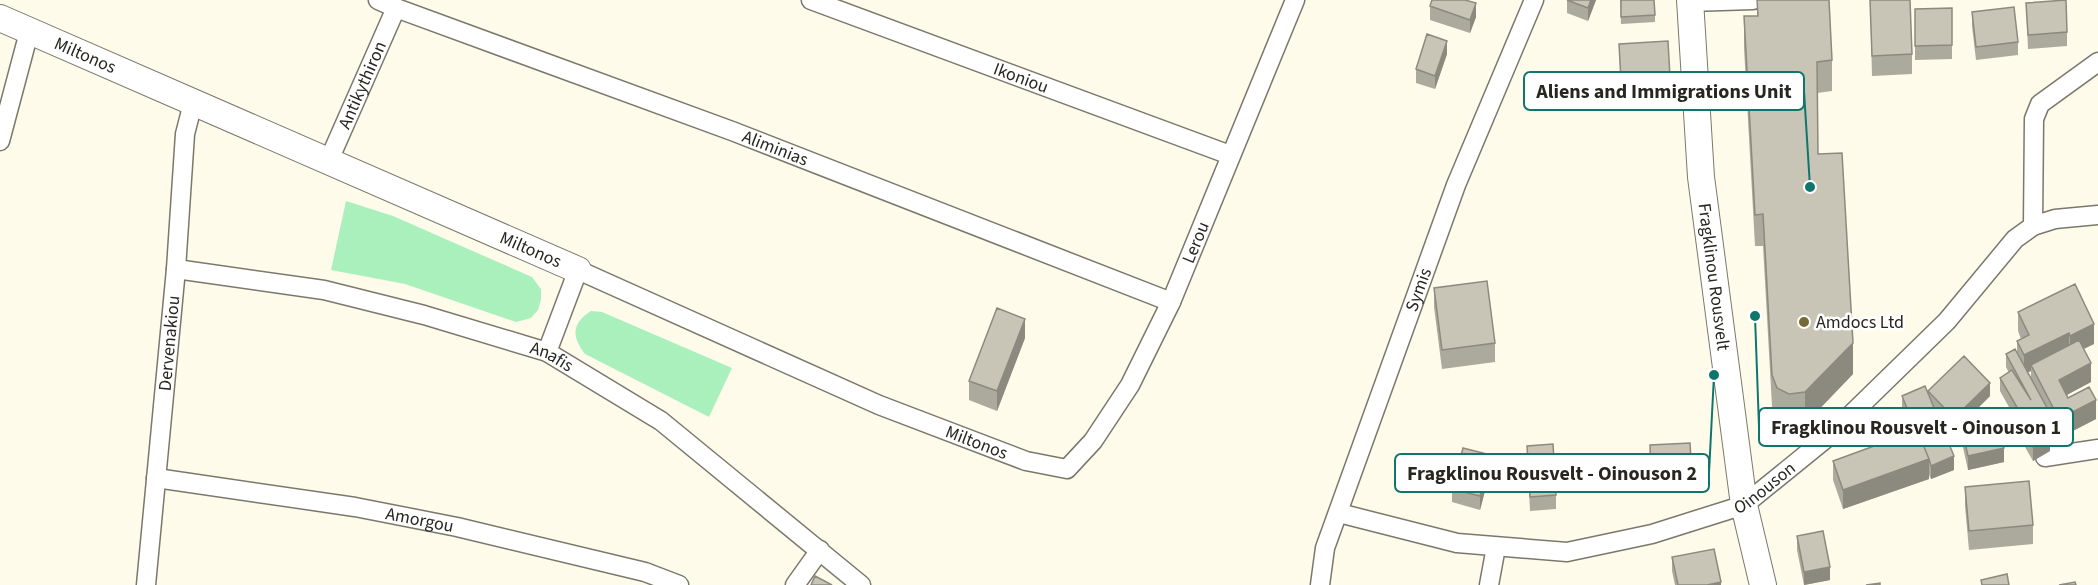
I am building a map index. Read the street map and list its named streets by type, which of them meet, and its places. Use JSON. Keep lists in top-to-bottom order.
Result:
{
  "streets": {
    "street": [
      "Miltonos",
      "Ikoniou",
      "Antikythiron",
      "Aliminias",
      "Lerou",
      "Fragklinou Rousvelt",
      "Symis",
      "Dervenakiou",
      "Anafis",
      "Oinouson",
      "Amorgou"
    ]
  },
  "crossings": [
    ["Miltonos", "Antikythiron"],
    ["Miltonos", "Lerou"],
    ["Miltonos", "Dervenakiou"],
    ["Ikoniou", "Lerou"],
    ["Antikythiron", "Aliminias"],
    ["Aliminias", "Lerou"],
    ["Fragklinou Rousvelt", "Oinouson"],
    ["Symis", "Oinouson"],
    ["Dervenakiou", "Anafis"],
    ["Dervenakiou", "Amorgou"]
  ],
  "places": [
    "Aliens and Immigrations Unit",
    "Fragklinou Rousvelt - Oinouson 1",
    "Amdocs Ltd",
    "Fragklinou Rousvelt - Oinouson 2"
  ]
}
